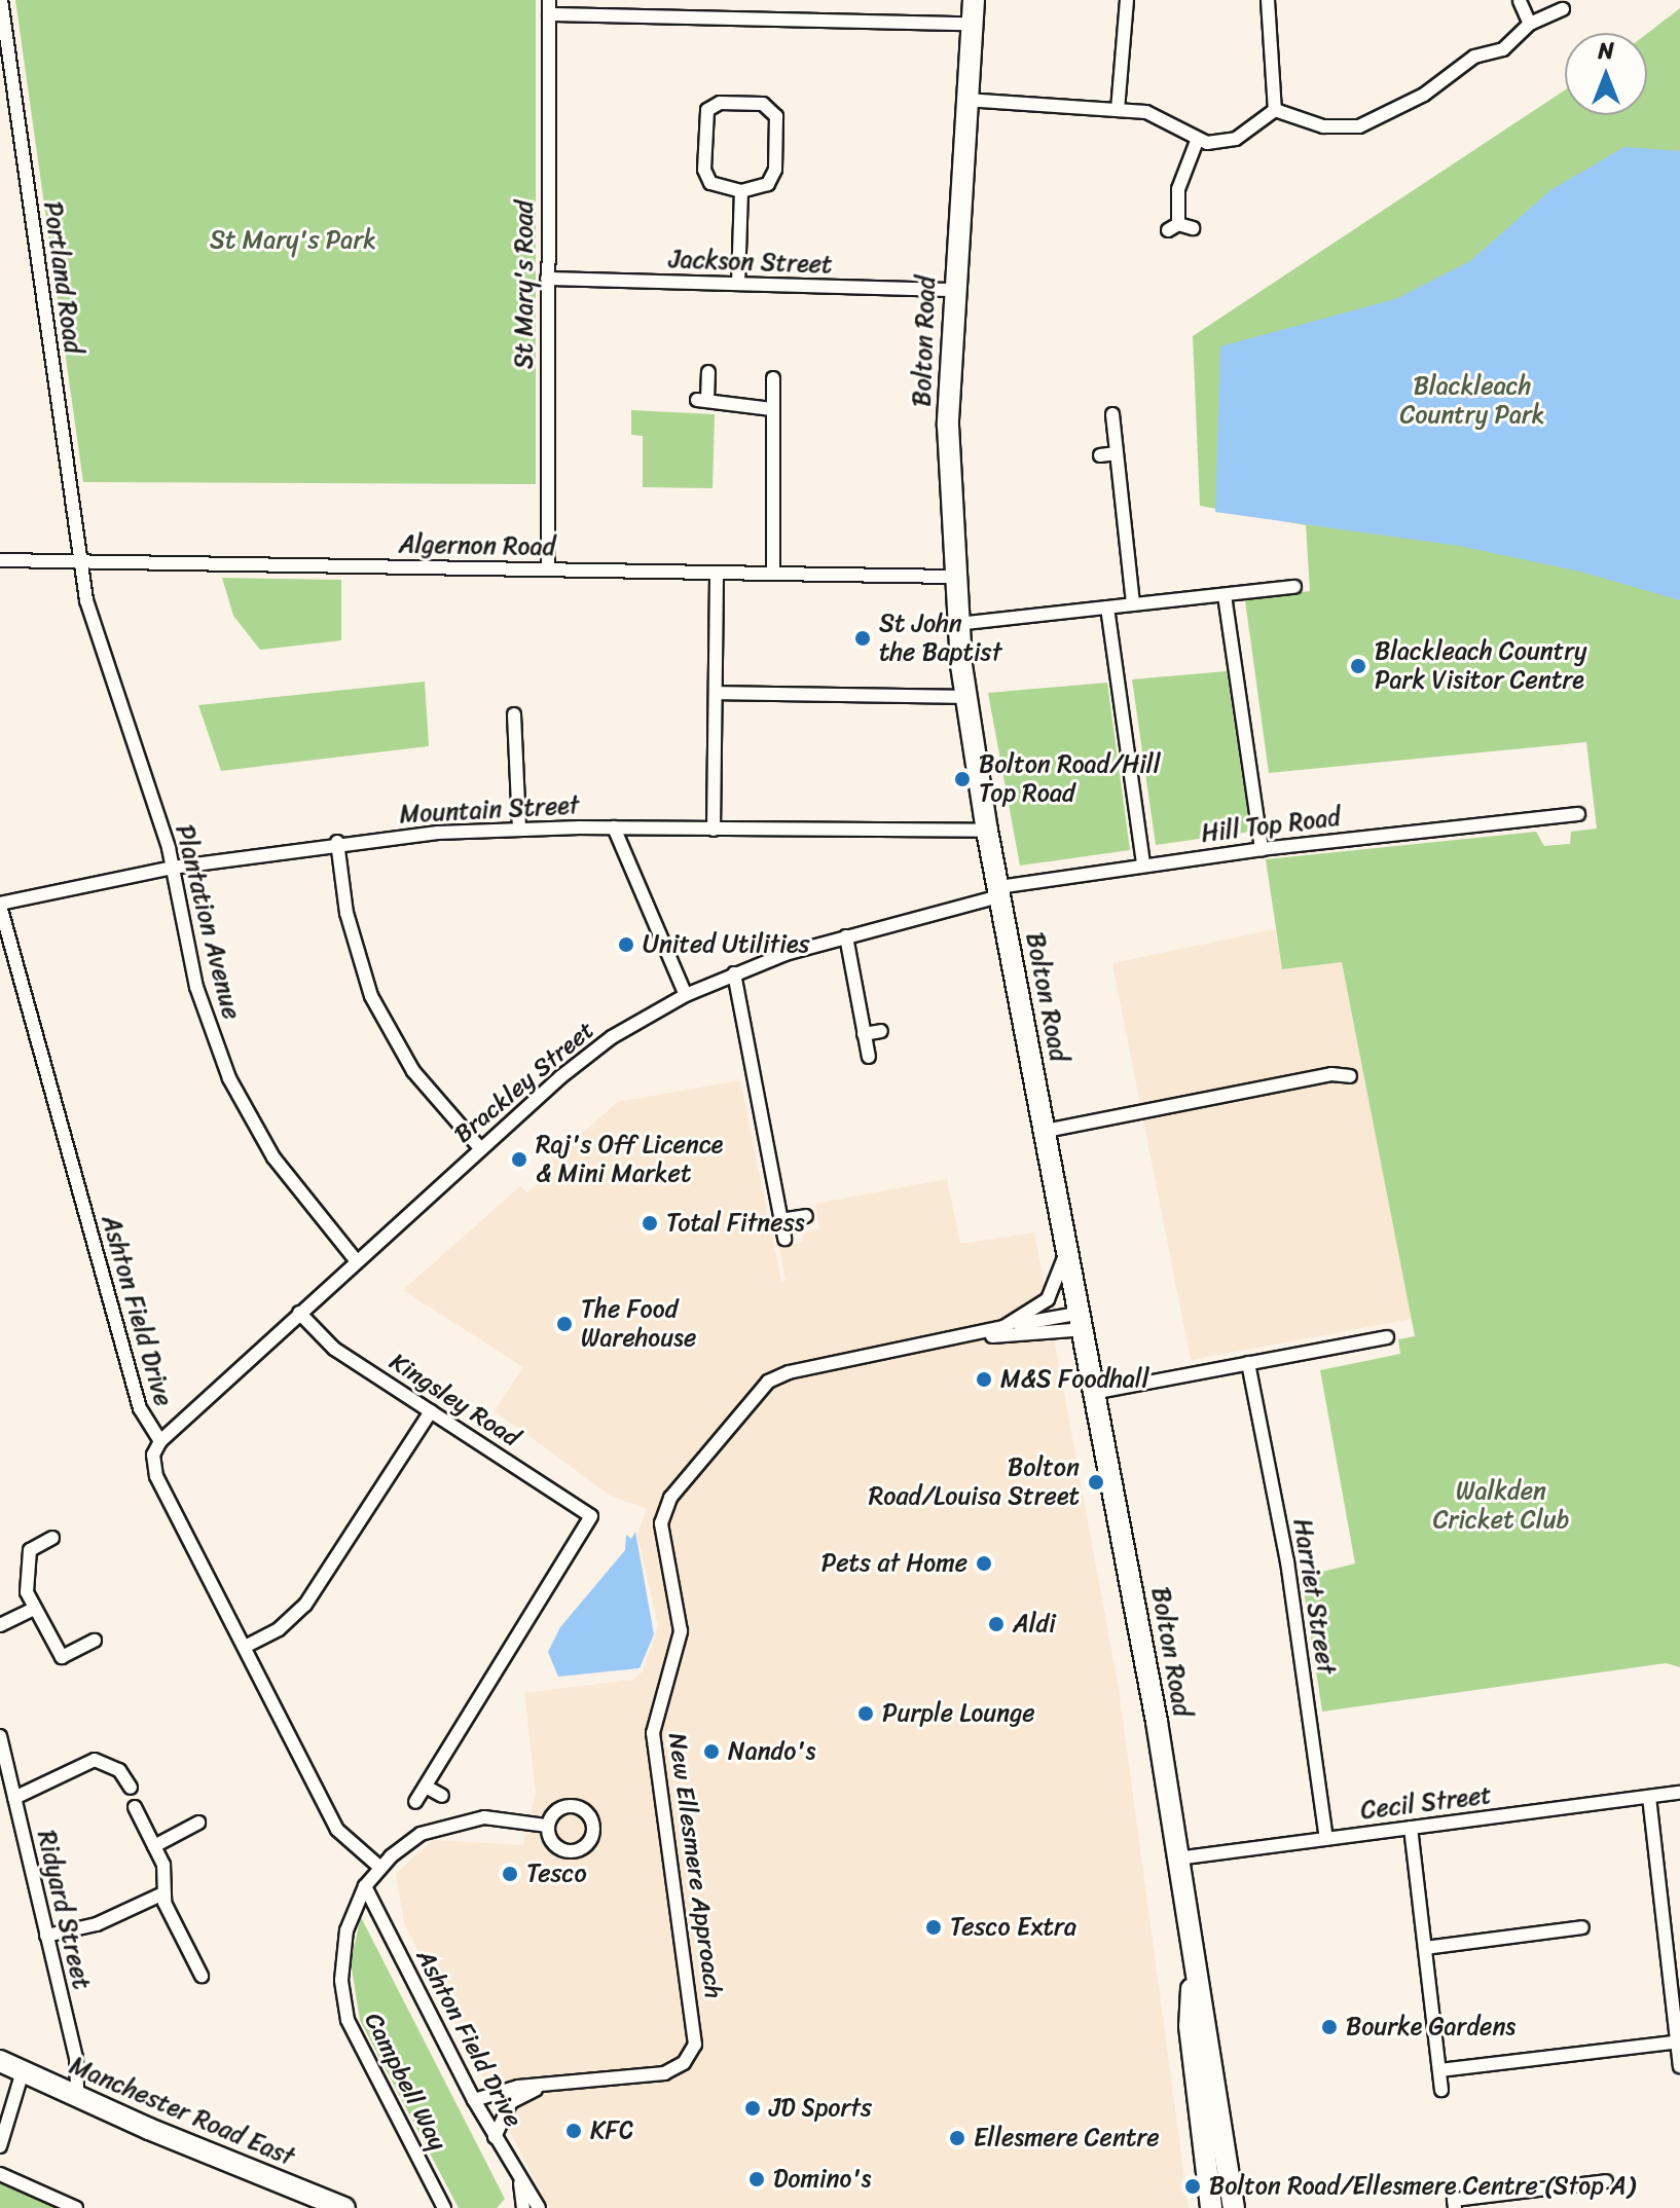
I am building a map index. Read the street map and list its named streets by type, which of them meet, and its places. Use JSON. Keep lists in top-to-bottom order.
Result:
{
  "streets": {
    "main road": ["Bolton Road", "Manchester Road East"],
    "street": [
      "Jackson Street",
      "Portland Road",
      "St Mary's Road",
      "Algernon Road",
      "Mountain Street",
      "Hill Top Road",
      "Plantation Avenue",
      "Brackley Street",
      "Ashton Field Drive",
      "Kingsley Road",
      "Harriet Street",
      "Cecil Street",
      "New Ellesmere Approach",
      "Ridyard Street",
      "Campbell Way"
    ]
  },
  "crossings": [
    ["Jackson Street", "St Mary's Road"],
    ["Jackson Street", "Bolton Road"],
    ["Portland Road", "Algernon Road"],
    ["Portland Road", "Plantation Avenue"],
    ["St Mary's Road", "Algernon Road"],
    ["Bolton Road", "Algernon Road"],
    ["Bolton Road", "Mountain Street"],
    ["Bolton Road", "Hill Top Road"],
    ["Bolton Road", "Brackley Street"],
    ["Bolton Road", "Cecil Street"],
    ["Bolton Road", "New Ellesmere Approach"],
    ["Algernon Road", "Plantation Avenue"],
    ["Mountain Street", "Plantation Avenue"],
    ["Mountain Street", "Ashton Field Drive"],
    ["Hill Top Road", "Brackley Street"],
    ["Plantation Avenue", "Brackley Street"],
    ["Brackley Street", "Ashton Field Drive"],
    ["Brackley Street", "Kingsley Road"],
    ["Ashton Field Drive", "New Ellesmere Approach"],
    ["Ashton Field Drive", "Campbell Way"],
    ["Harriet Street", "Cecil Street"],
    ["Ridyard Street", "Manchester Road East"]
  ],
  "parks": ["St Mary's Park", "Blackleach Country Park", "Walkden Cricket Club"],
  "places": [
    "St John the Baptist",
    "Blackleach Country Park Visitor Centre",
    "Bolton Road/Hill Top Road",
    "United Utilities",
    "Raj's Off Licence & Mini Market",
    "Total Fitness",
    "The Food Warehouse",
    "M&S Foodhall",
    "Bolton Road/Louisa Street",
    "Pets at Home",
    "Aldi",
    "Purple Lounge",
    "Nando's",
    "Tesco",
    "Tesco Extra",
    "Bourke Gardens",
    "JD Sports",
    "KFC",
    "Ellesmere Centre",
    "Domino's",
    "Bolton Road/Ellesmere Centre (Stop A)"
  ],
  "north": "top"
}
